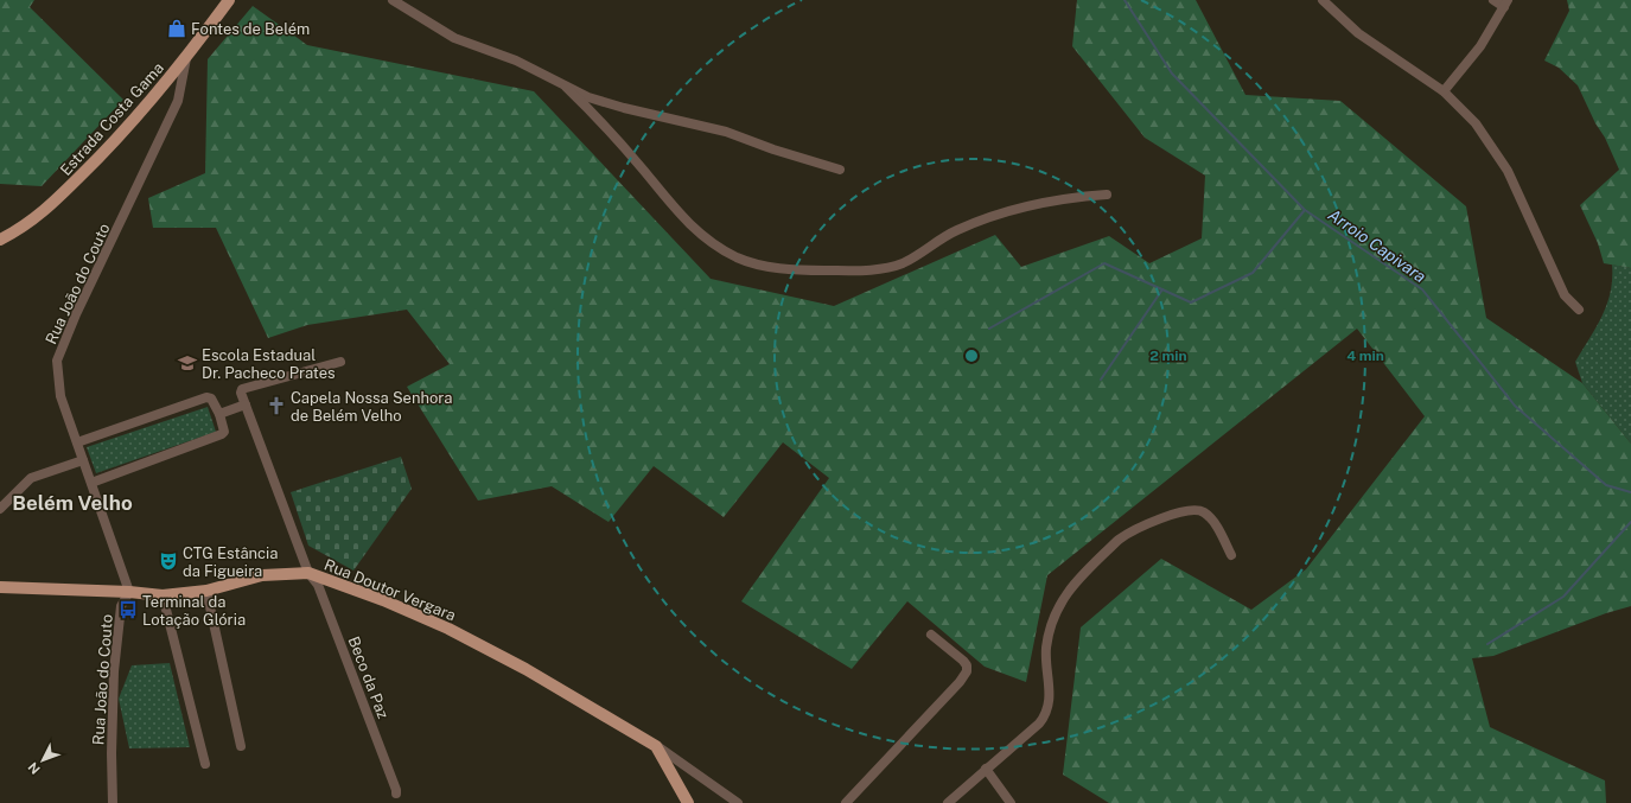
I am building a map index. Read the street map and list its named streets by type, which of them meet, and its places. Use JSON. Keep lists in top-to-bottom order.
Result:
{
  "streets": {
    "main road": ["Estrada Costa Gama", "Rua Doutor Vergara"],
    "street": ["Rua João do Couto", "Beco da Paz"]
  },
  "crossings": [
    ["Estrada Costa Gama", "Rua João do Couto"],
    ["Rua João do Couto", "Rua Doutor Vergara"],
    ["Rua Doutor Vergara", "Beco da Paz"]
  ],
  "districts": ["Belém Velho"],
  "water": ["Arroio Capivara"],
  "places": {
    "shop": ["Fontes de Belém"],
    "school or university": ["Escola Estadual Dr. Pacheco Prates"],
    "church": ["Capela Nossa Senhora de Belém Velho"],
    "theatre": ["CTG Estância da Figueira"],
    "bus stop": ["Terminal da Lotação Glória"]
  },
  "north": "bottom left",
  "rings": ["2 min", "4 min"]
}
